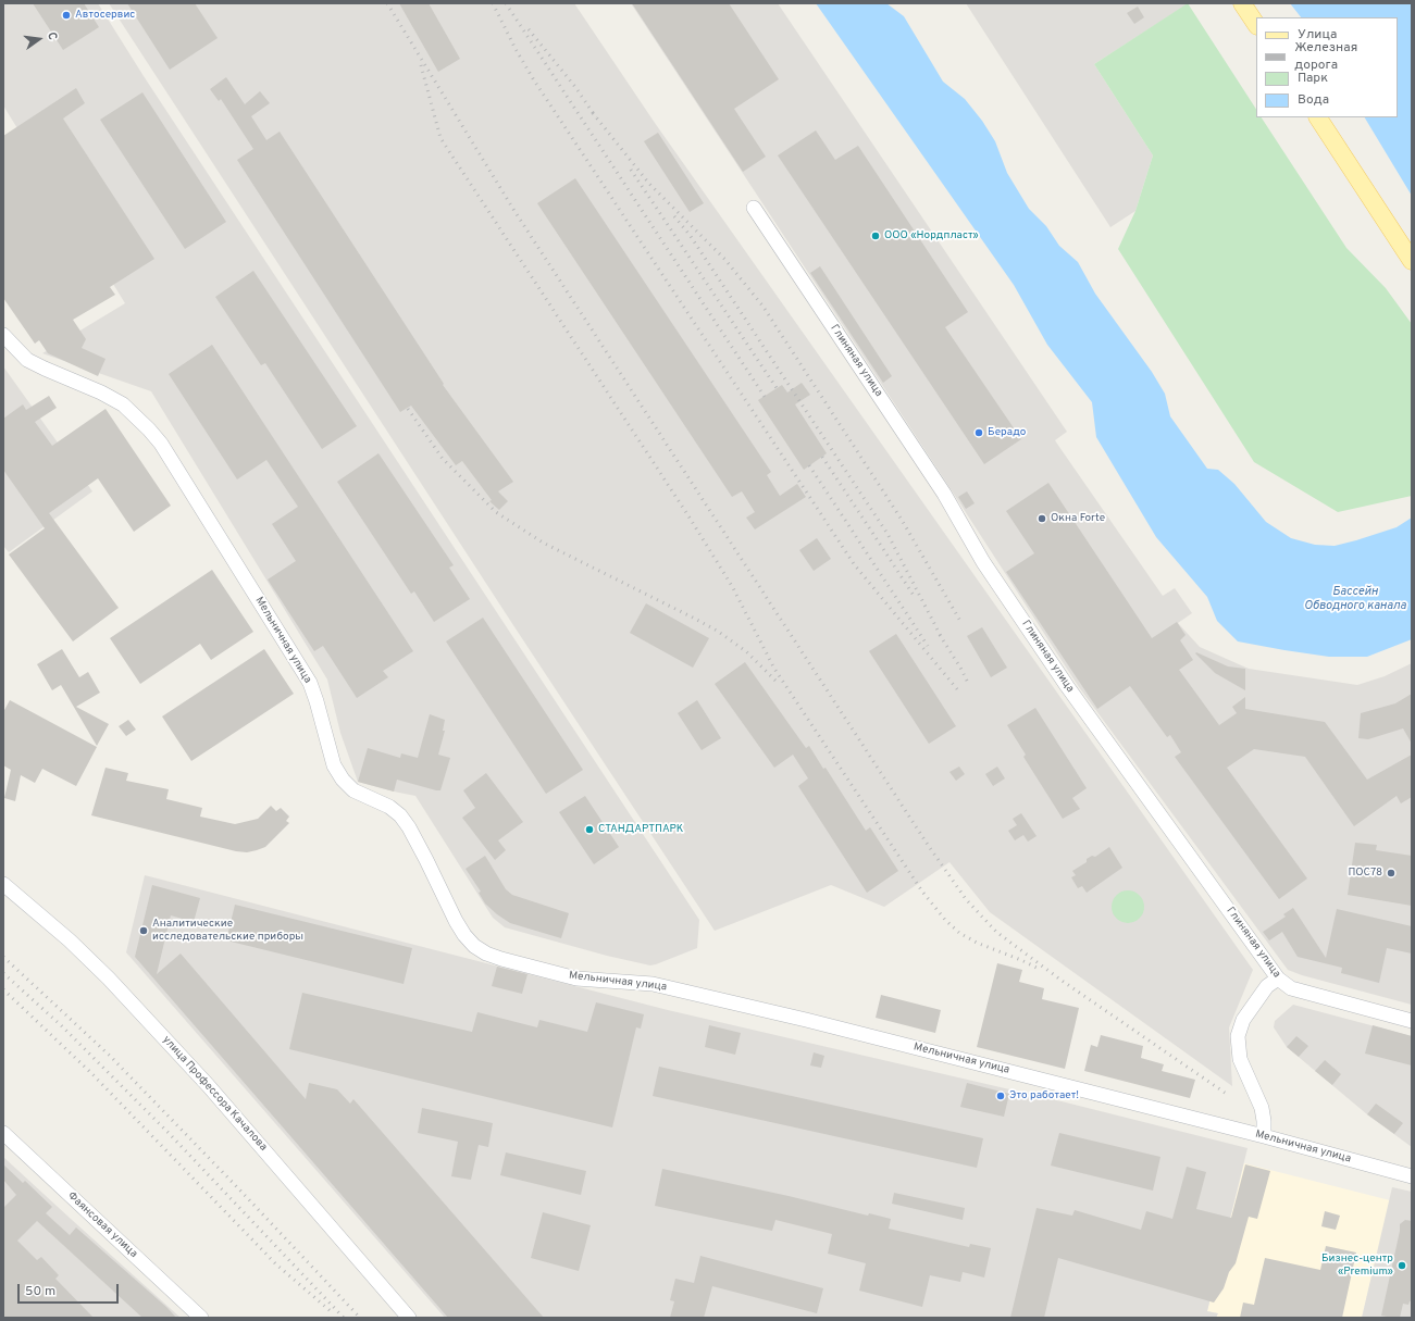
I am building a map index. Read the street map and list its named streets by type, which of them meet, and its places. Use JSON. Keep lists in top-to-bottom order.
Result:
{
  "streets": {
    "street": [
      "Глиняная улица",
      "Мельничная улица",
      "улица Профессора Качалова",
      "Фаянсовая улица"
    ]
  },
  "water": ["Бассейн Обводного канала"],
  "places": [
    "Автосервис",
    "ООО «Нордпласт»",
    "Берадо",
    "Окна Forte",
    "СТАНДАРТПАРК",
    "ПОС78",
    "Аналитические исследовательские приборы",
    "Это работает!",
    "Бизнес-центр «Premium»"
  ],
  "legend": [
    "Улица",
    "Железная дорога",
    "Парк",
    "Вода"
  ],
  "scale_bar": "50 m",
  "north": "right"
}
